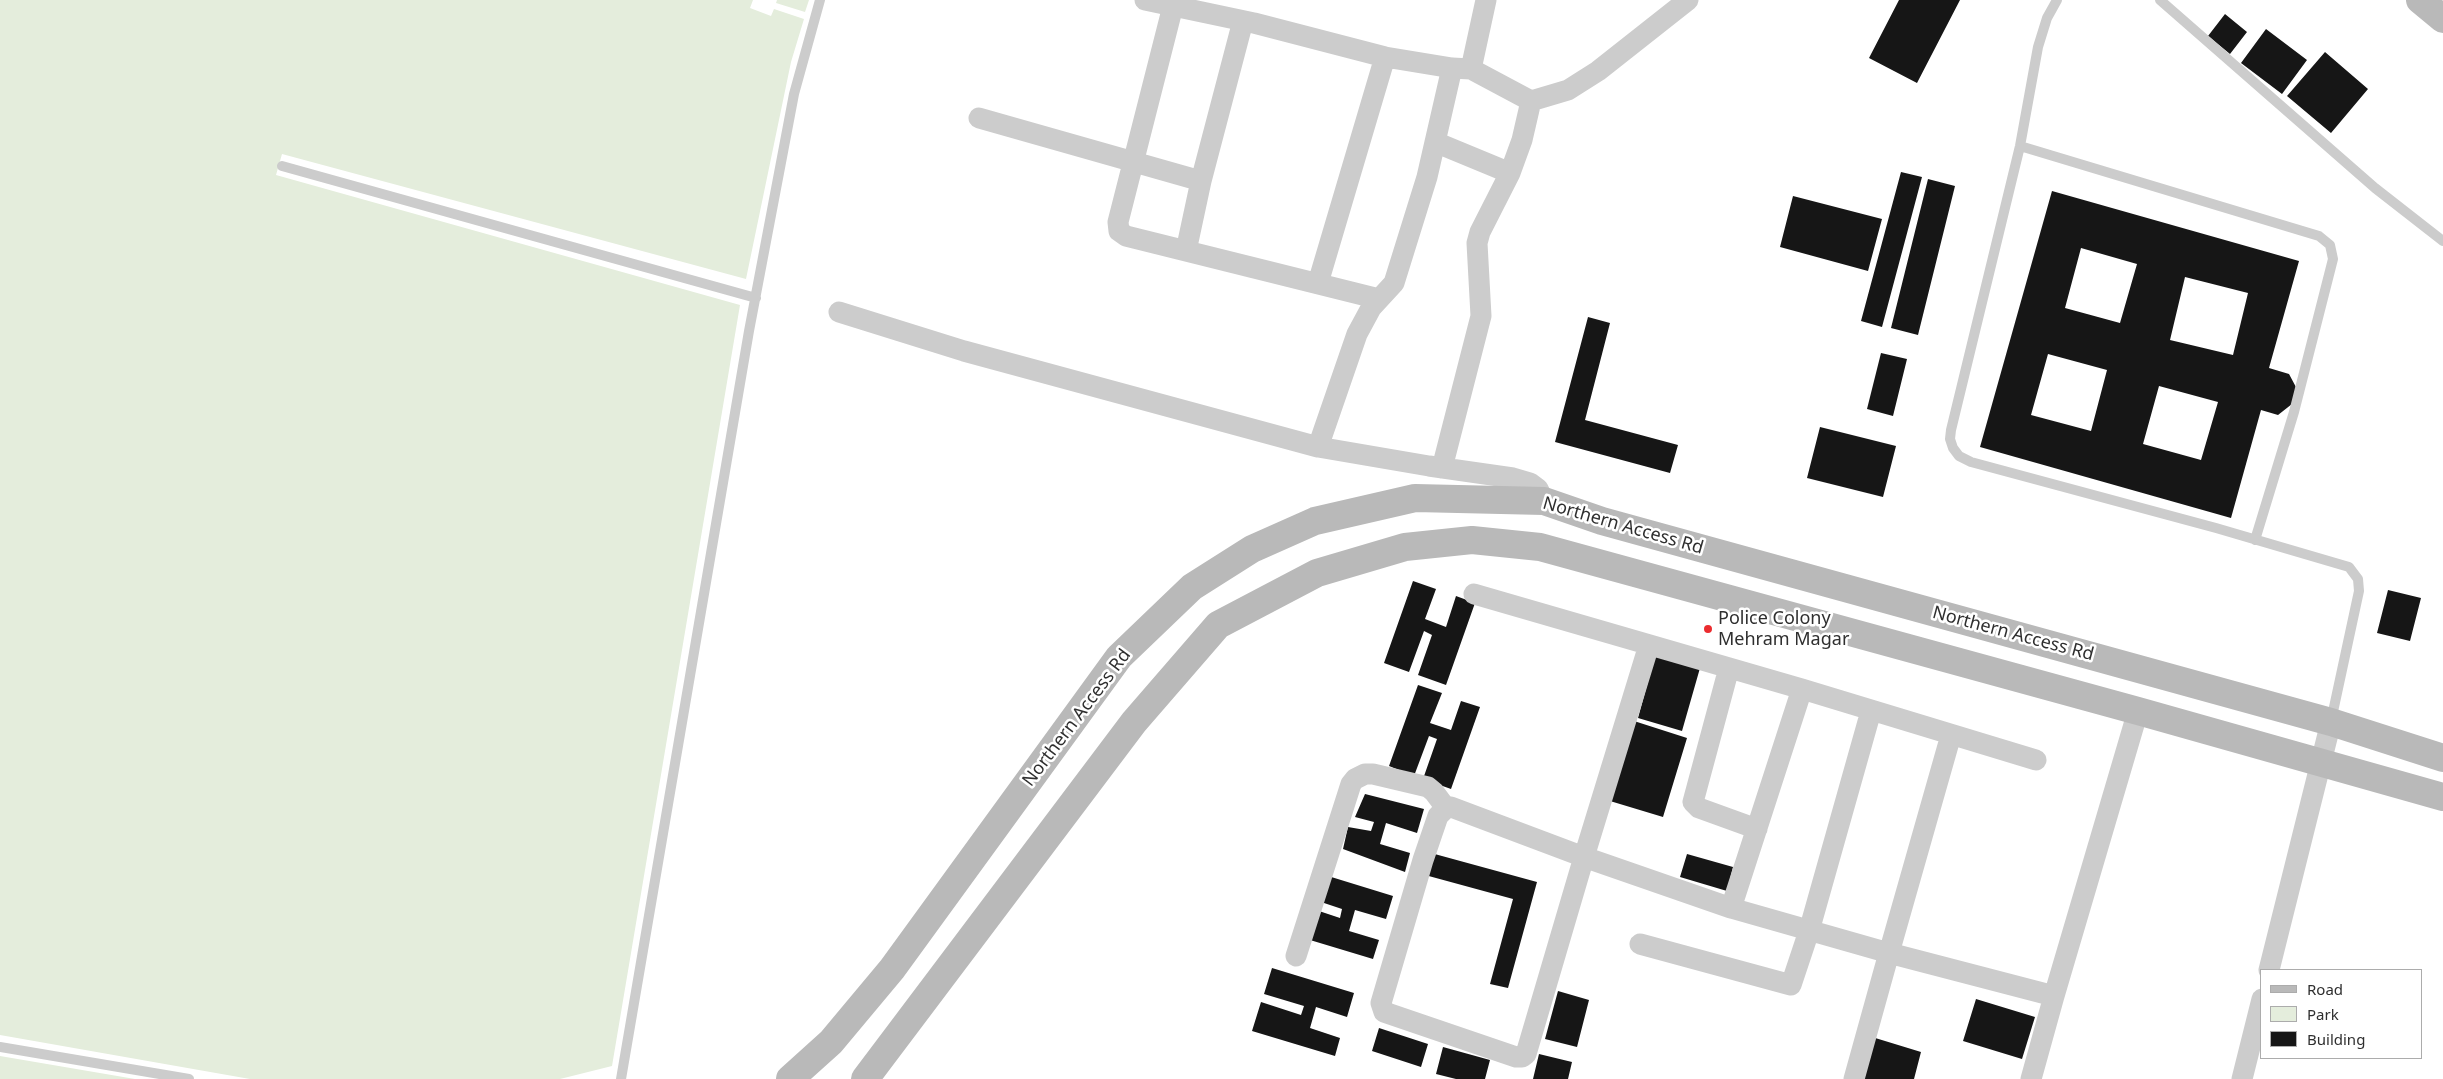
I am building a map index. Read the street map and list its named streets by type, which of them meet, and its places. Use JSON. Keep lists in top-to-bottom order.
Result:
{
  "streets": {
    "main road": ["Northern Access Rd"]
  },
  "places": ["Police Colony Mehram Magar"],
  "legend": ["Road", "Park", "Building"]
}
